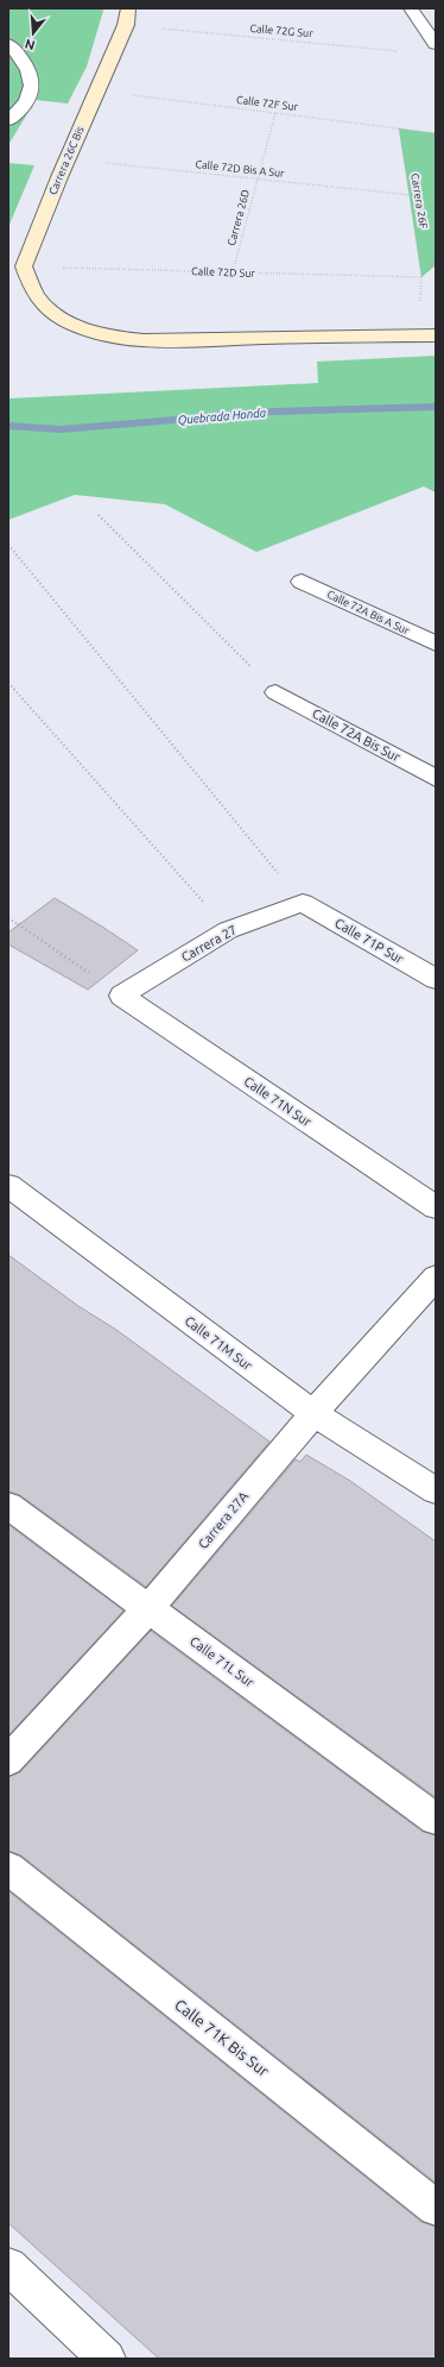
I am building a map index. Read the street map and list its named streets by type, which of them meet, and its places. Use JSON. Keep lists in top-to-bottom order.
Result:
{
  "streets": {
    "street": [
      "Carrera 26C Bis",
      "Calle 72A Bis A Sur",
      "Calle 72A Bis Sur",
      "Calle 71P Sur",
      "Carrera 27",
      "Calle 71N Sur",
      "Calle 71M Sur",
      "Carrera 27A",
      "Calle 71L Sur",
      "Calle 71K Bis Sur"
    ],
    "path": [
      "Calle 72G Sur",
      "Calle 72F Sur",
      "Calle 72D Bis A Sur",
      "Carrera 26F",
      "Carrera 26D",
      "Calle 72D Sur"
    ]
  },
  "crossings": [
    ["Calle 72G Sur", "Carrera 26C Bis"],
    ["Calle 72F Sur", "Carrera 26C Bis"],
    ["Calle 72F Sur", "Carrera 26F"],
    ["Calle 72F Sur", "Carrera 26D"],
    ["Carrera 26C Bis", "Calle 72D Bis A Sur"],
    ["Carrera 26C Bis", "Calle 72D Sur"],
    ["Calle 72D Bis A Sur", "Carrera 26F"],
    ["Calle 72D Bis A Sur", "Carrera 26D"],
    ["Carrera 26F", "Calle 72D Sur"],
    ["Carrera 26D", "Calle 72D Sur"],
    ["Calle 71P Sur", "Carrera 27"],
    ["Carrera 27", "Calle 71N Sur"],
    ["Calle 71M Sur", "Carrera 27A"],
    ["Carrera 27A", "Calle 71L Sur"]
  ],
  "water": ["Quebrada Honda"],
  "north": "bottom"
}
